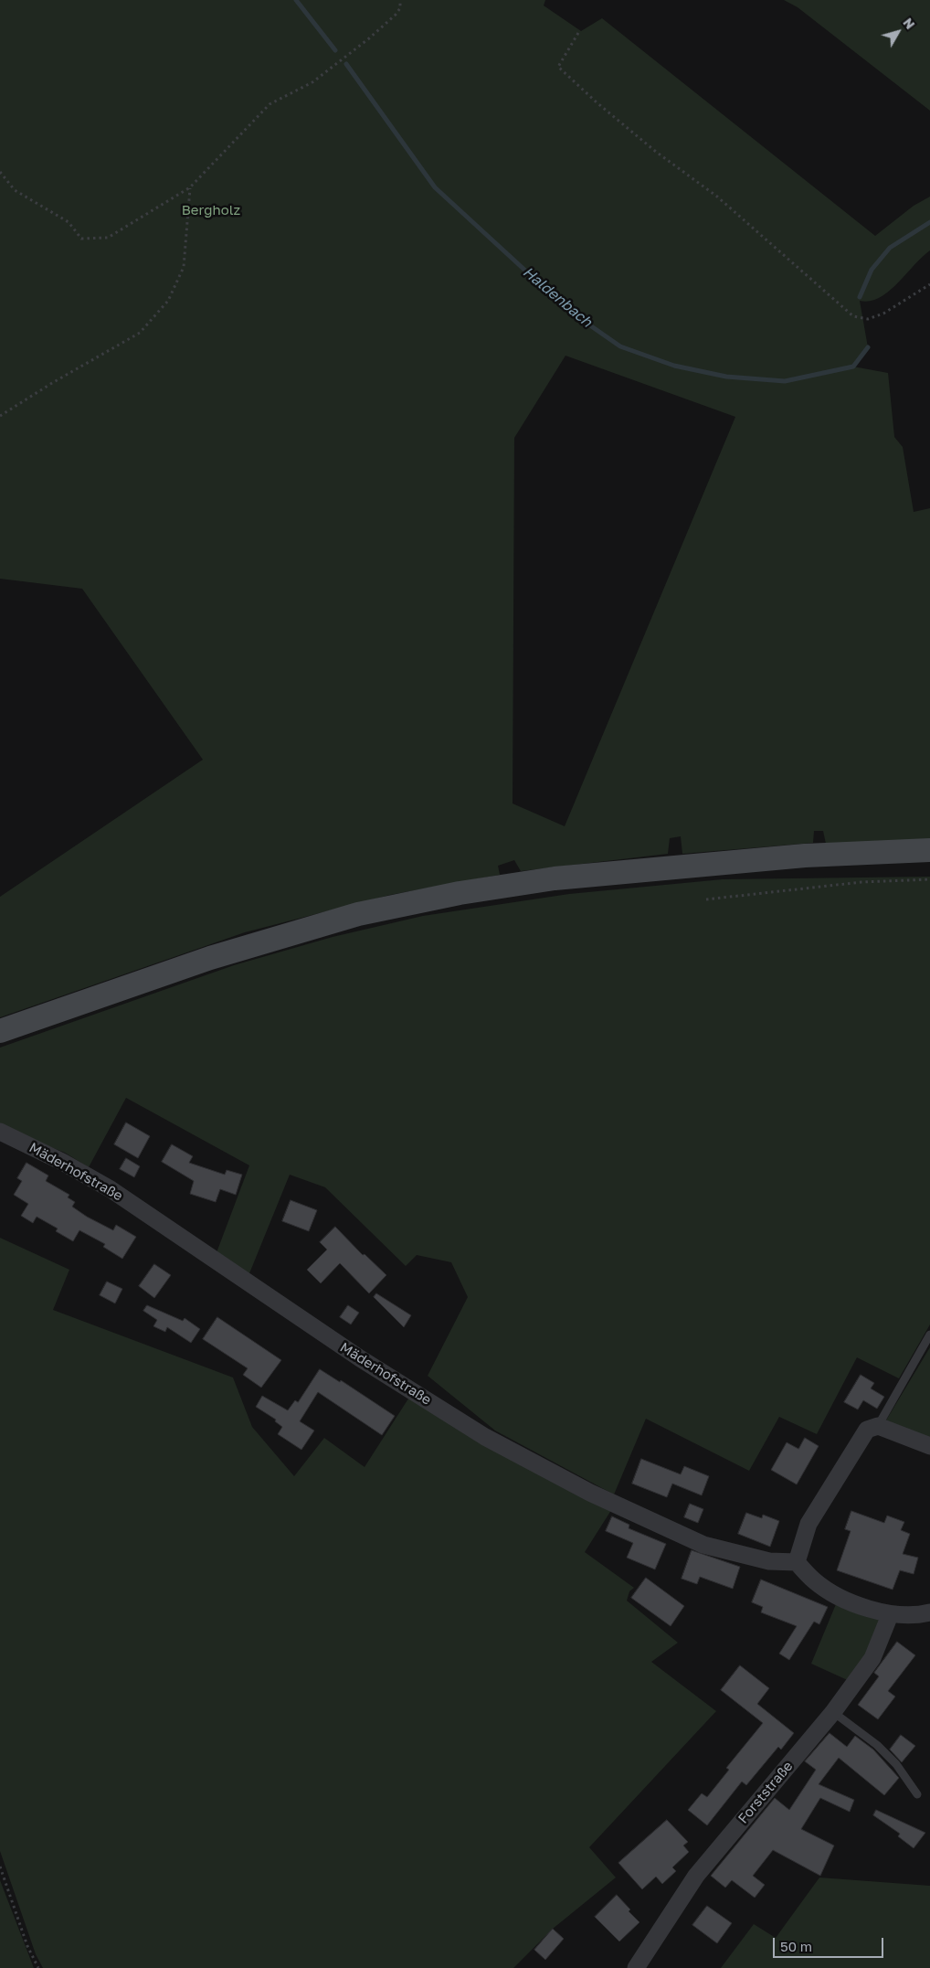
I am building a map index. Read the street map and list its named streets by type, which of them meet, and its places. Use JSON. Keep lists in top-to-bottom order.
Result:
{
  "streets": {
    "street": ["Mäderhofstraße", "Forststraße"]
  },
  "water": ["Haldenbach"],
  "parks": ["Bergholz"],
  "scale_bar": "50 m",
  "north": "top right"
}
